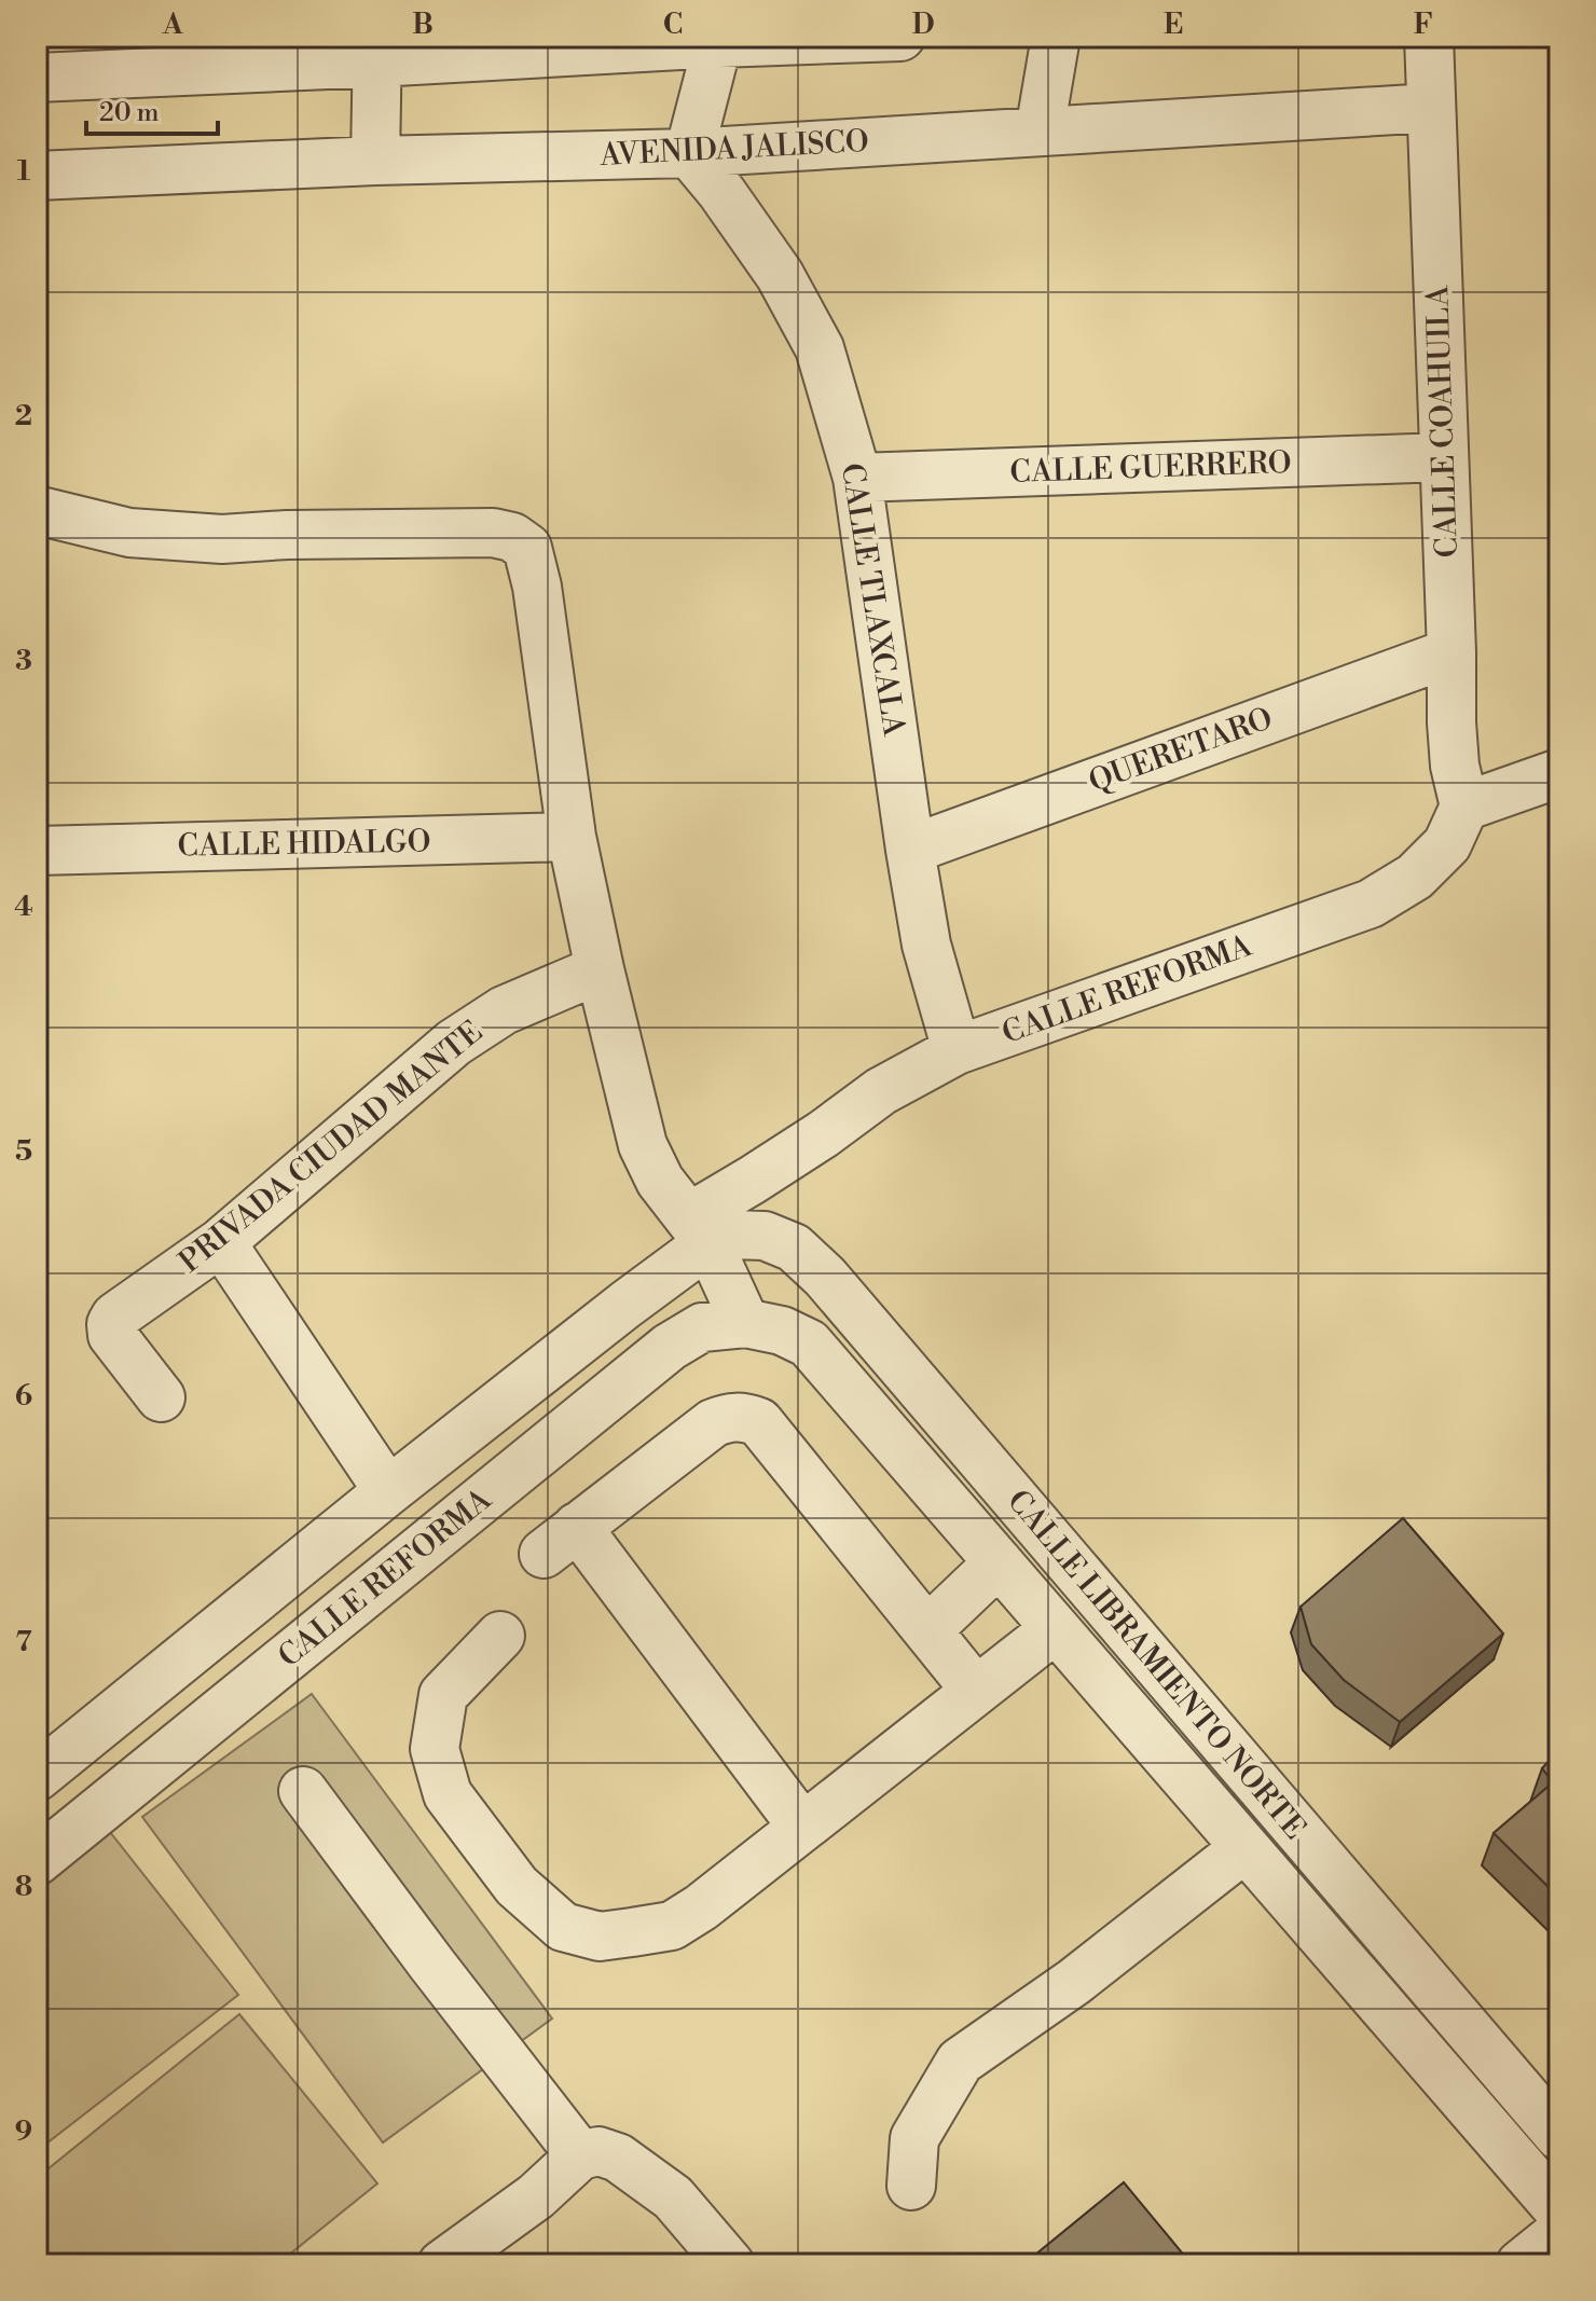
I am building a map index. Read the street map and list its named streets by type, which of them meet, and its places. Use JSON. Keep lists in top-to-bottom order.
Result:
{
  "streets": {
    "street": [
      "AVENIDA JALISCO",
      "CALLE COAHUILA",
      "CALLE GUERRERO",
      "CALLE TLAXCALA",
      "QUERETARO",
      "CALLE HIDALGO",
      "CALLE REFORMA",
      "PRIVADA CIUDAD MANTE",
      "CALLE LIBRAMIENTO NORTE"
    ]
  },
  "crossings": [
    ["AVENIDA JALISCO", "CALLE COAHUILA"],
    ["AVENIDA JALISCO", "CALLE TLAXCALA"],
    ["CALLE COAHUILA", "CALLE GUERRERO"],
    ["CALLE COAHUILA", "QUERETARO"],
    ["CALLE COAHUILA", "CALLE REFORMA"],
    ["CALLE GUERRERO", "CALLE TLAXCALA"],
    ["CALLE TLAXCALA", "QUERETARO"],
    ["CALLE TLAXCALA", "CALLE REFORMA"],
    ["CALLE REFORMA", "CALLE LIBRAMIENTO NORTE"]
  ],
  "scale_bar": "20 m",
  "grid": {
    "columns": [
      "A",
      "B",
      "C",
      "D",
      "E",
      "F"
    ],
    "rows": [
      "1",
      "2",
      "3",
      "4",
      "5",
      "6",
      "7",
      "8",
      "9"
    ]
  }
}
